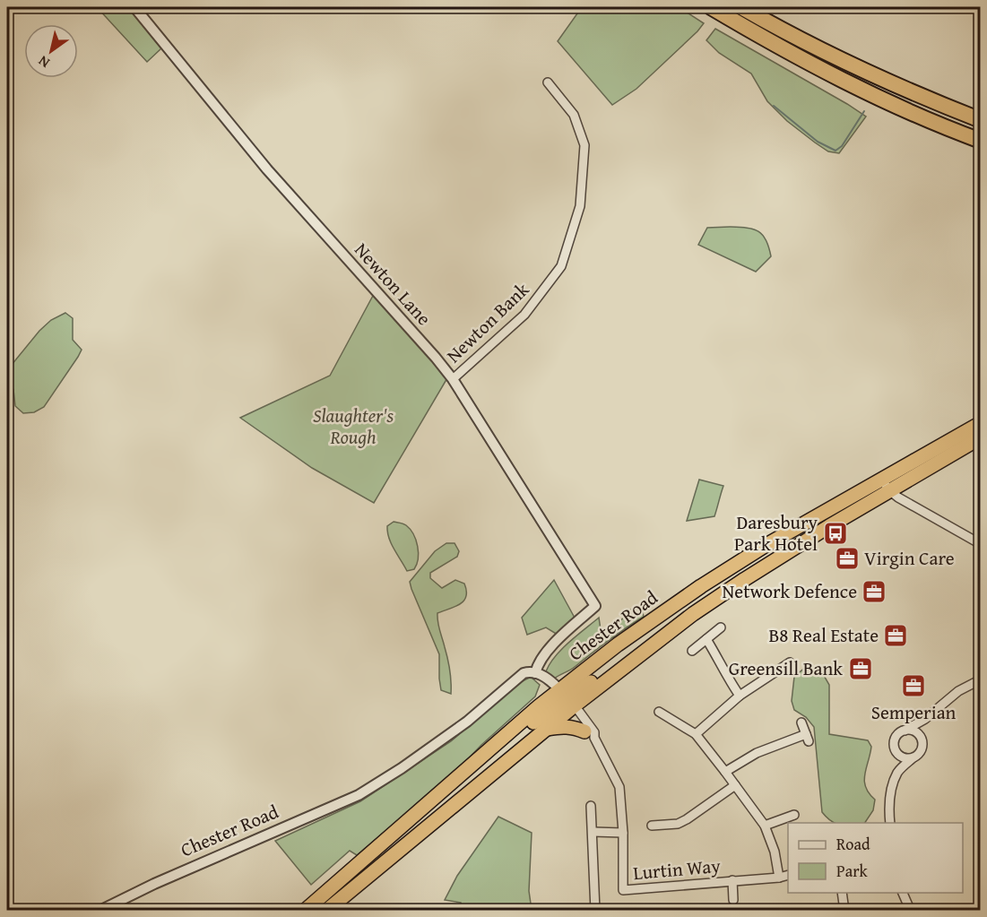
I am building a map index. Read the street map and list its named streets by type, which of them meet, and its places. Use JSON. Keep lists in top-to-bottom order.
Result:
{
  "streets": {
    "highway": ["Chester Road"],
    "street": ["Newton Lane", "Newton Bank", "Lurtin Way"]
  },
  "crossings": [
    ["Newton Lane", "Newton Bank"],
    ["Newton Lane", "Chester Road"]
  ],
  "parks": ["Slaughter's Rough"],
  "places": {
    "bus stop": ["Daresbury Park Hotel"],
    "office": [
      "Virgin Care",
      "Network Defence",
      "B8 Real Estate",
      "Greensill Bank",
      "Semperian"
    ]
  },
  "legend": ["Road", "Park"],
  "north": "bottom left"
}
